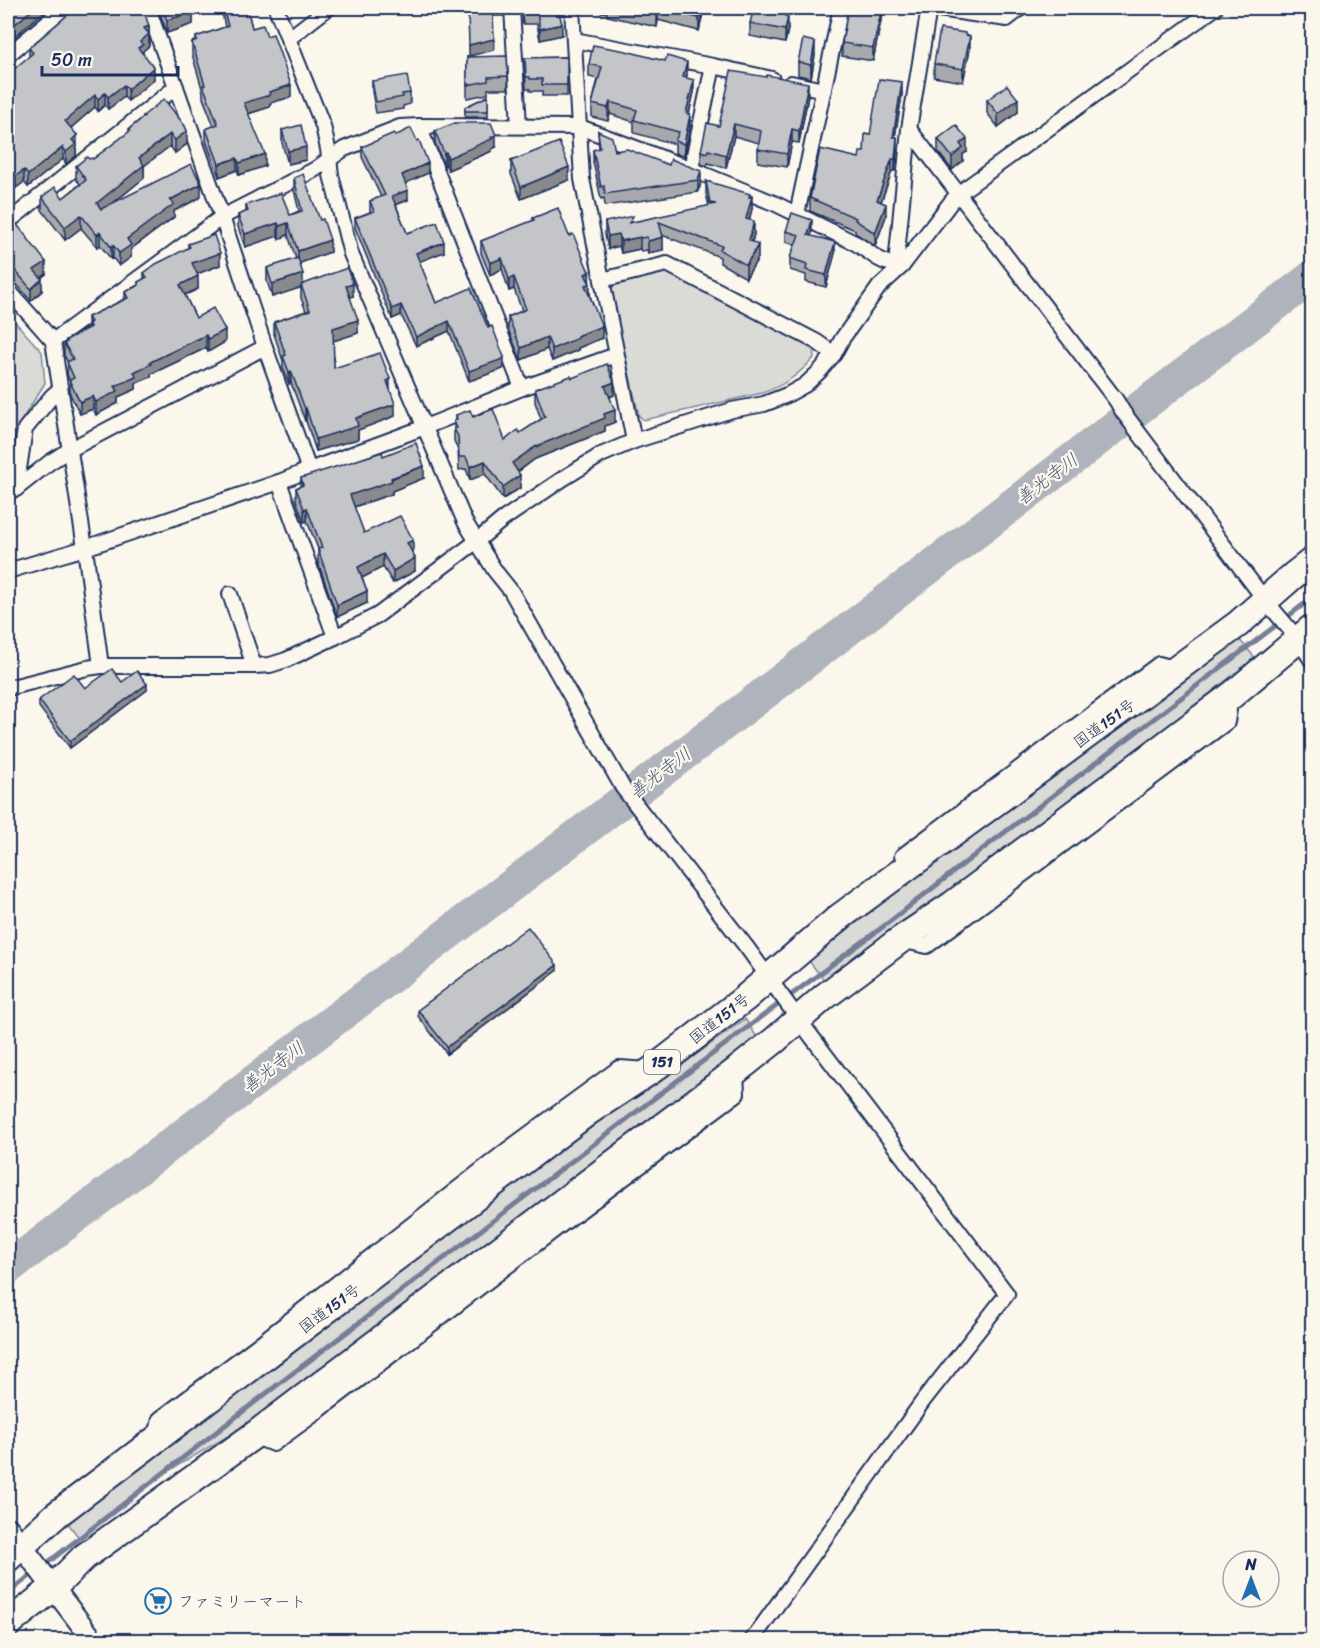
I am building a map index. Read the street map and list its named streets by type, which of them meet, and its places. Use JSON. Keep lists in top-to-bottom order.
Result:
{
  "streets": {
    "highway": ["国道151号", "151"]
  },
  "water": ["善光寺川"],
  "places": {
    "supermarket": ["ファミリーマート"]
  },
  "scale_bar": "50 m",
  "north": "top"
}
